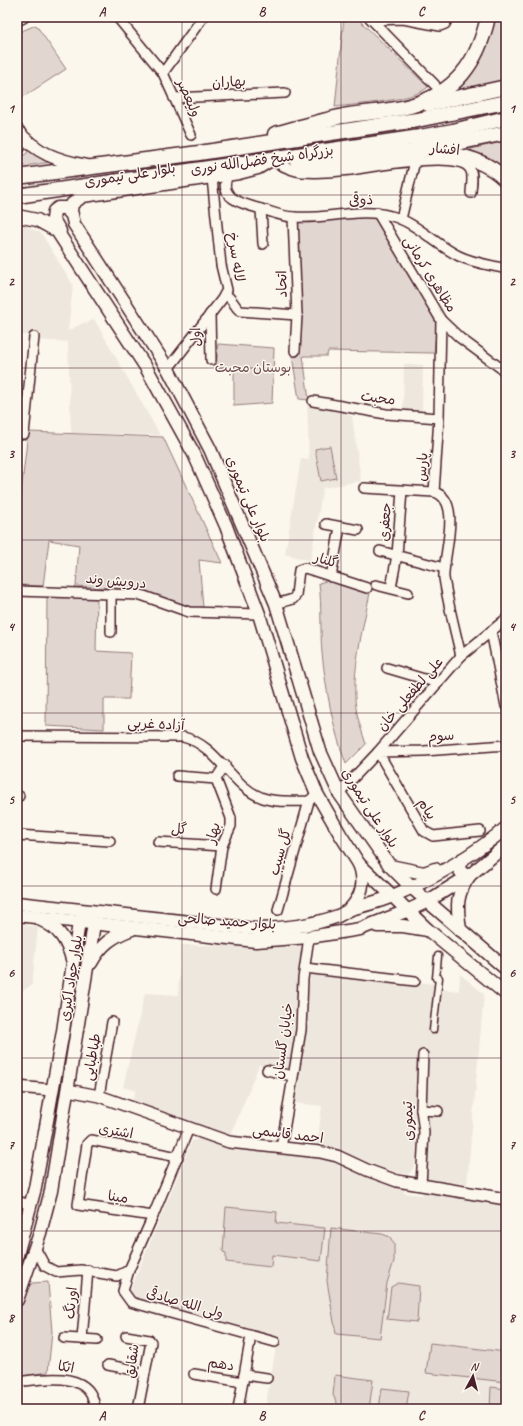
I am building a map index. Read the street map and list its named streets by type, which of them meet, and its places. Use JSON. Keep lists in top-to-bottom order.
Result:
{
  "streets": {
    "highway": ["بزرگراه شیخ فضل‌الله نوری"],
    "main road": ["بلوار علی تیموری", "بلوار حمید صالحی", "بلوار جواد اکبری"],
    "street": [
      "بهاران",
      "ولیعصر",
      "افشار",
      "ذوقی",
      "لاله سرخ",
      "مظاهری کرمانی",
      "اتحاد",
      "اول",
      "محبت",
      "پارس",
      "جعفری",
      "گلنار",
      "درویش‌ وند",
      "علی لطفعلی خان",
      "آزاده غربی",
      "سوم",
      "پیام",
      "گل",
      "بهار",
      "گل سیب",
      "خیابان گلستان",
      "طباطبایی",
      "تیموری",
      "اشتری",
      "احمد قاسمی",
      "مینا",
      "اورنگ",
      "ولی الله صادقی",
      "شقایق",
      "دهم",
      "اتکا"
    ]
  },
  "crossings": [
    ["بهاران", "ولیعصر"],
    ["بزرگراه شیخ فضل‌الله نوری", "بلوار علی تیموری"],
    ["بلوار علی تیموری", "ذوقی"],
    ["بلوار علی تیموری", "لاله سرخ"],
    ["بلوار علی تیموری", "گلنار"],
    ["بلوار علی تیموری", "علی لطفعلی خان"],
    ["بلوار علی تیموری", "بلوار حمید صالحی"],
    ["ذوقی", "مظاهری کرمانی"],
    ["ذوقی", "اتحاد"],
    ["لاله سرخ", "اول"],
    ["مظاهری کرمانی", "پارس"],
    ["محبت", "پارس"],
    ["پارس", "جعفری"],
    ["پارس", "علی لطفعلی خان"],
    ["جعفری", "گلنار"],
    ["علی لطفعلی خان", "سوم"],
    ["علی لطفعلی خان", "پیام"],
    ["آزاده غربی", "گل سیب"],
    ["سوم", "پیام"],
    ["گل", "بهار"],
    ["بلوار حمید صالحی", "بلوار جواد اکبری"],
    ["بلوار حمید صالحی", "خیابان گلستان"],
    ["بلوار جواد اکبری", "احمد قاسمی"],
    ["خیابان گلستان", "احمد قاسمی"],
    ["طباطبایی", "احمد قاسمی"],
    ["تیموری", "احمد قاسمی"],
    ["اشتری", "مینا"],
    ["اشتری", "ولی الله صادقی"],
    ["احمد قاسمی", "ولی الله صادقی"],
    ["مینا", "ولی الله صادقی"]
  ],
  "parks": ["بوستان محبت"],
  "north": "top",
  "grid": {
    "columns": ["A", "B", "C"],
    "rows": [
      "1",
      "2",
      "3",
      "4",
      "5",
      "6",
      "7",
      "8"
    ]
  }
}
